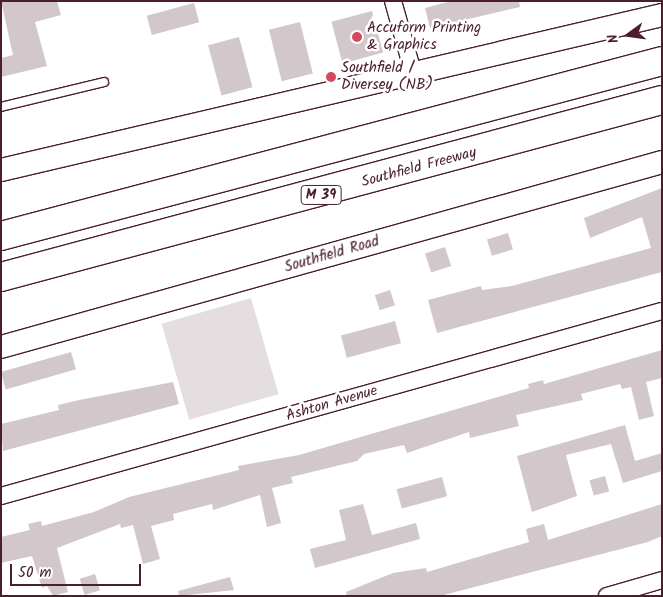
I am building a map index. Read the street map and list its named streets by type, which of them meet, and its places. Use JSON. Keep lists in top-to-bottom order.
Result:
{
  "streets": {
    "highway": ["Southfield Freeway", "M 39"],
    "main road": ["Southfield Road"],
    "street": ["Ashton Avenue"]
  },
  "places": ["Accuform Printing & Graphics", "Southfield / Diversey (NB)"],
  "scale_bar": "50 m",
  "north": "left"
}
